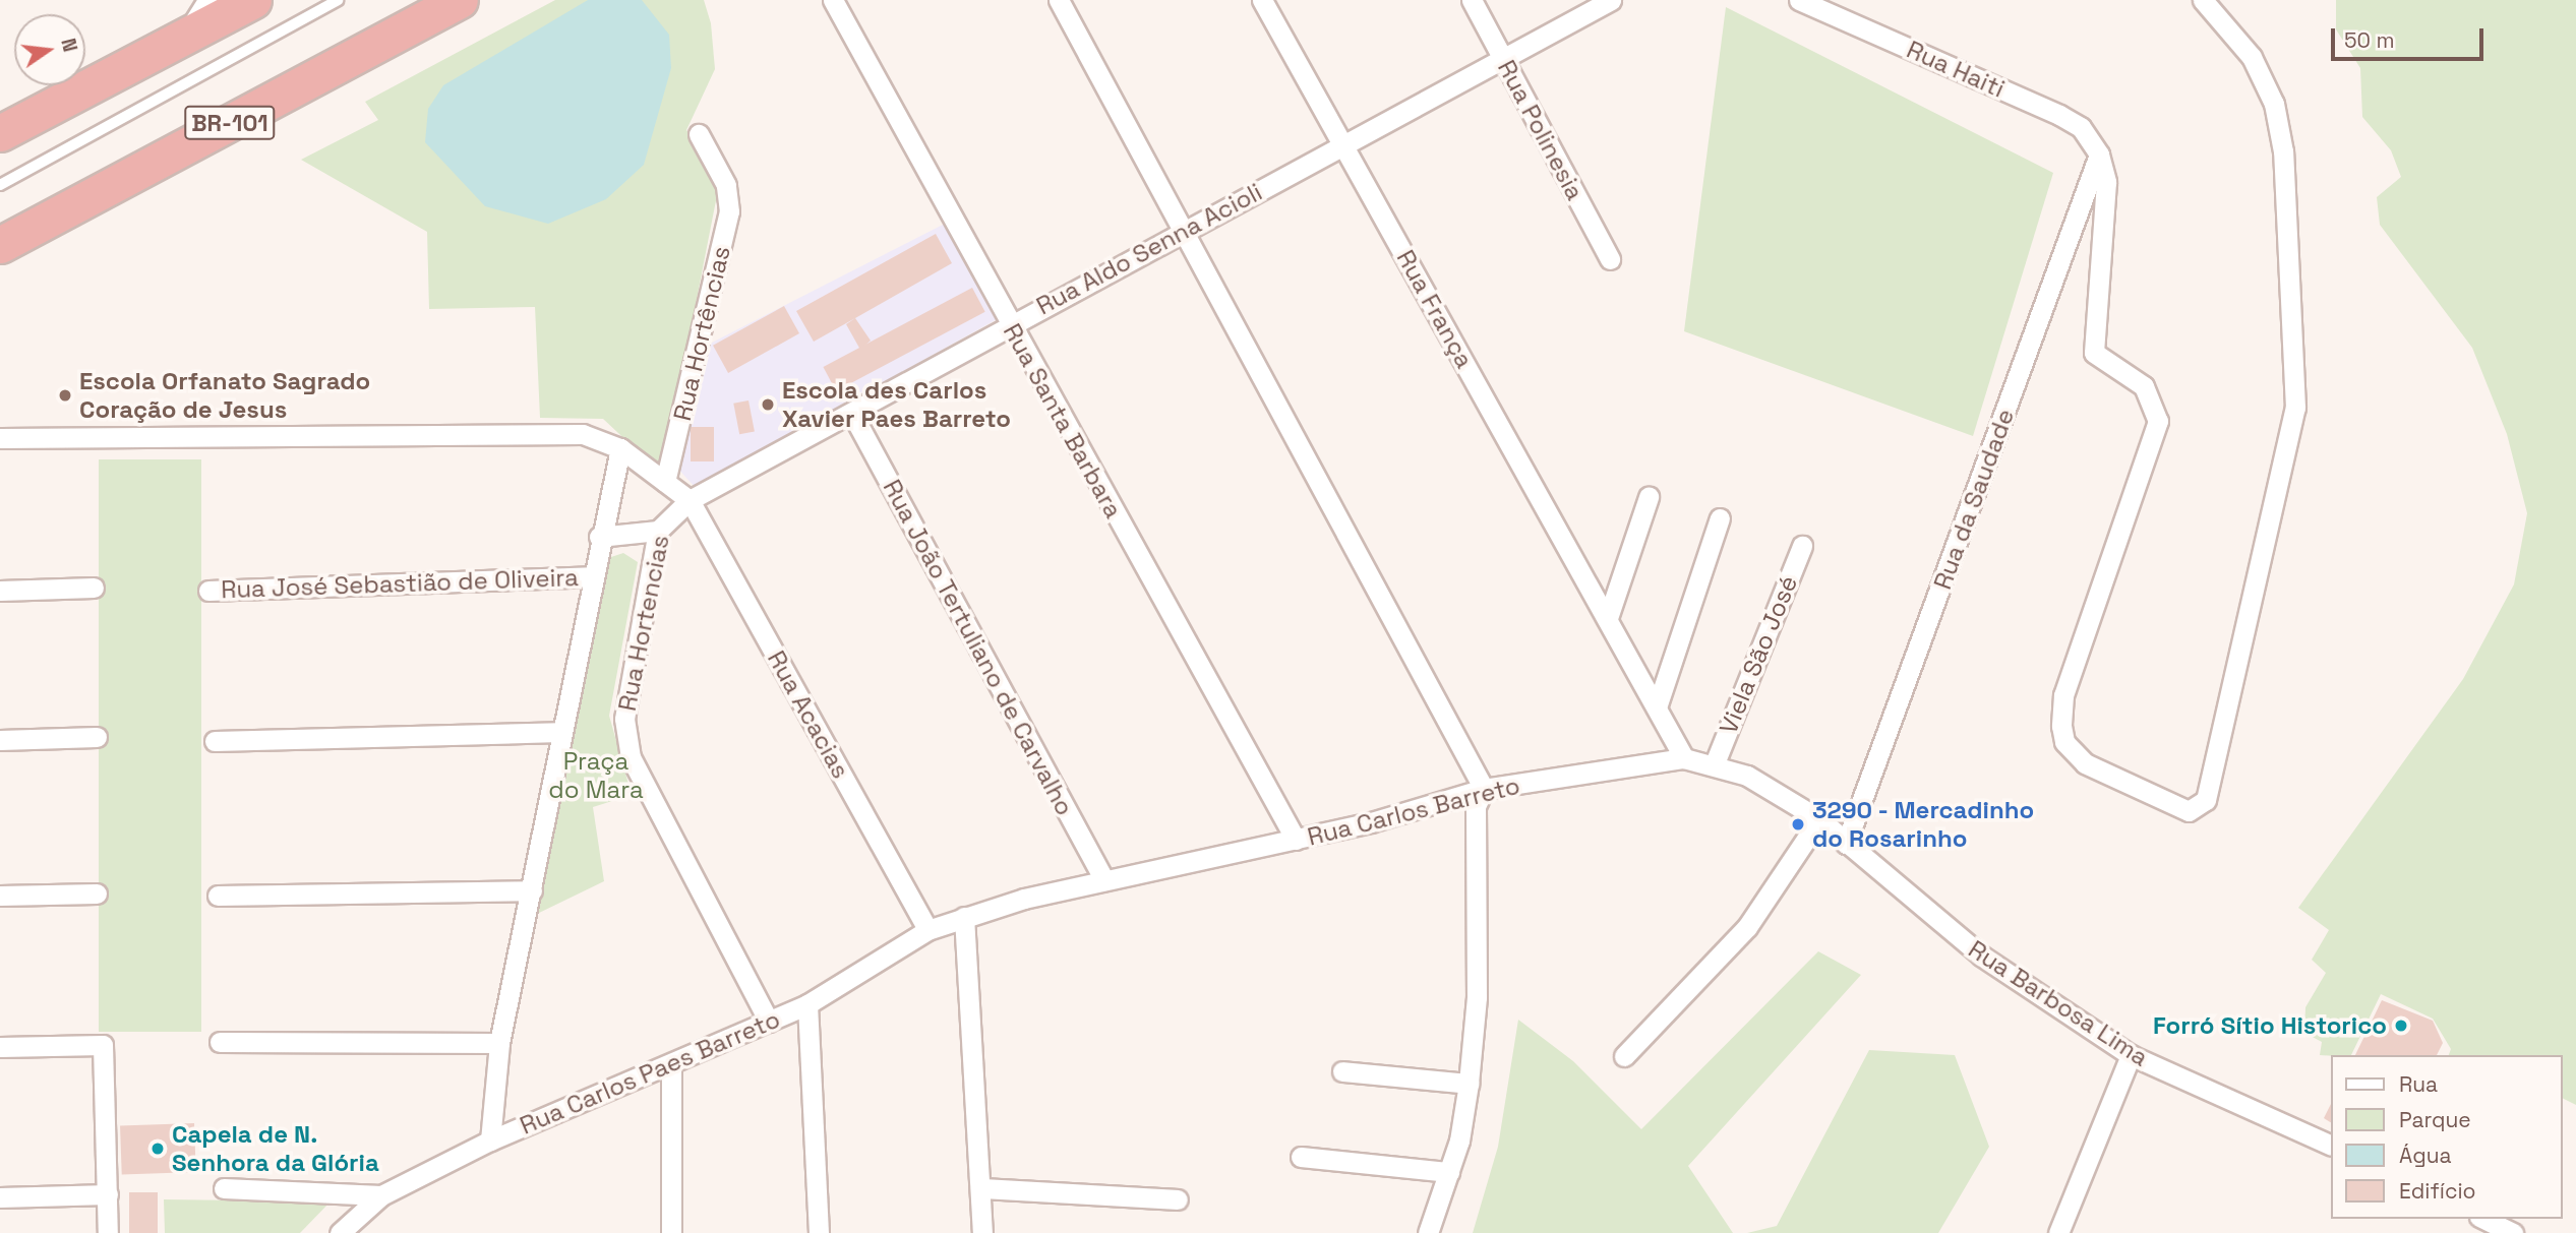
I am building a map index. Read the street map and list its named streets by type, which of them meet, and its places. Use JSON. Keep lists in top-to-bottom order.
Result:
{
  "streets": {
    "highway": ["BR-101"],
    "street": [
      "Rua Haiti",
      "Rua Polinesia",
      "Rua Aldo Senna Acioli",
      "Rua França",
      "Rua Hortências",
      "Rua Santa Barbara",
      "Rua da Saudade",
      "Rua José Sebastião de Oliveira",
      "Rua Hortencias",
      "Rua João Tertuliano de Carvalho",
      "Viela São José",
      "Rua Acacias",
      "Rua Carlos Barreto",
      "Rua Barbosa Lima",
      "Rua Carlos Paes Barreto"
    ]
  },
  "crossings": [
    ["Rua Haiti", "Rua da Saudade"],
    ["Rua Polinesia", "Rua Aldo Senna Acioli"],
    ["Rua Aldo Senna Acioli", "Rua França"],
    ["Rua Aldo Senna Acioli", "Rua Santa Barbara"],
    ["Rua Aldo Senna Acioli", "Rua Hortencias"],
    ["Rua Aldo Senna Acioli", "Rua João Tertuliano de Carvalho"],
    ["Rua Aldo Senna Acioli", "Rua Acacias"],
    ["Rua França", "Rua Carlos Barreto"],
    ["Rua Santa Barbara", "Rua Carlos Barreto"],
    ["Rua da Saudade", "Rua Carlos Barreto"],
    ["Rua da Saudade", "Rua Barbosa Lima"],
    ["Rua Hortencias", "Rua Acacias"],
    ["Rua Hortencias", "Rua Carlos Paes Barreto"],
    ["Rua João Tertuliano de Carvalho", "Rua Carlos Barreto"],
    ["Viela São José", "Rua Carlos Barreto"],
    ["Rua Acacias", "Rua Carlos Paes Barreto"],
    ["Rua Carlos Barreto", "Rua Barbosa Lima"],
    ["Rua Carlos Barreto", "Rua Carlos Paes Barreto"]
  ],
  "parks": ["Praça do Mara"],
  "places": [
    "Escola Orfanato Sagrado Coração de Jesus",
    "Escola des Carlos Xavier Paes Barreto",
    "3290 - Mercadinho do Rosarinho",
    "Forró Sítio Historico",
    "Capela de N. Senhora da Glória"
  ],
  "legend": [
    "Rua",
    "Parque",
    "Água",
    "Edifício"
  ],
  "scale_bar": "50 m",
  "north": "right"
}
